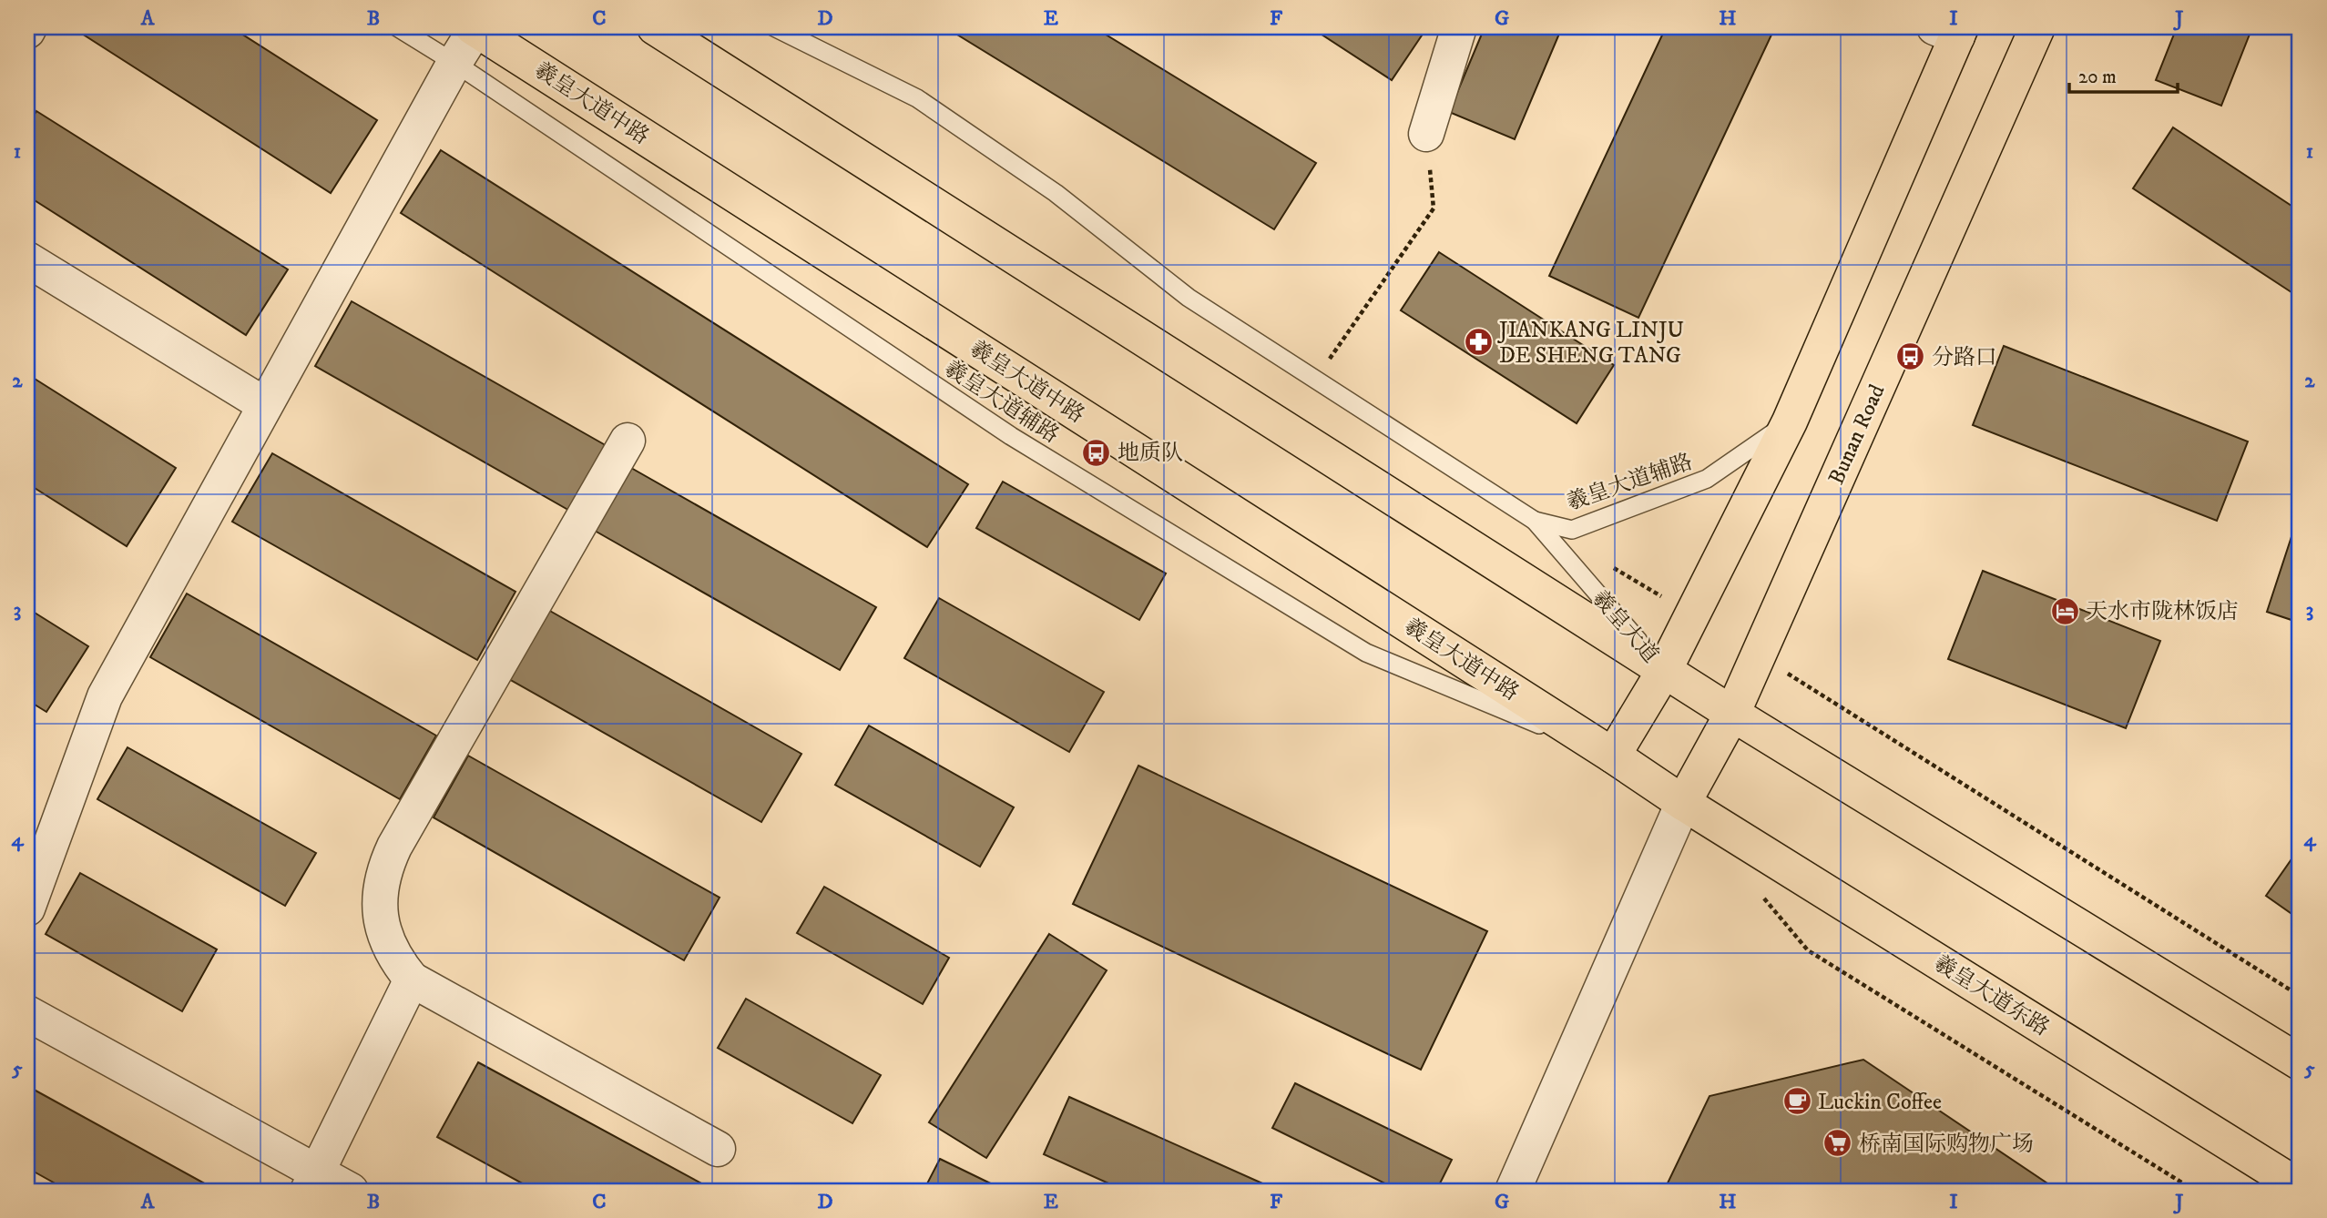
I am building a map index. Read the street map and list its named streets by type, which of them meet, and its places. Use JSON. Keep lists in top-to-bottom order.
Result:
{
  "streets": {
    "main road": [
      "羲皇大道中路",
      "Bunan Road",
      "羲皇大道",
      "羲皇大道东路"
    ],
    "lane": ["羲皇大道辅路"]
  },
  "crossings": [
    ["羲皇大道中路", "羲皇大道辅路"],
    ["羲皇大道辅路", "羲皇大道"],
    ["Bunan Road", "羲皇大道"],
    ["Bunan Road", "羲皇大道东路"]
  ],
  "places": {
    "pharmacy": ["JIANKANG LINJU DE SHENG TANG"],
    "bus stop": ["分路口", "地质队"],
    "hotel": ["天水市陇林饭店"],
    "cafe": ["Luckin Coffee"],
    "supermarket": ["桥南国际购物广场"]
  },
  "scale_bar": "20 m",
  "grid": {
    "columns": [
      "A",
      "B",
      "C",
      "D",
      "E",
      "F",
      "G",
      "H",
      "I",
      "J"
    ],
    "rows": [
      "1",
      "2",
      "3",
      "4",
      "5"
    ]
  }
}
